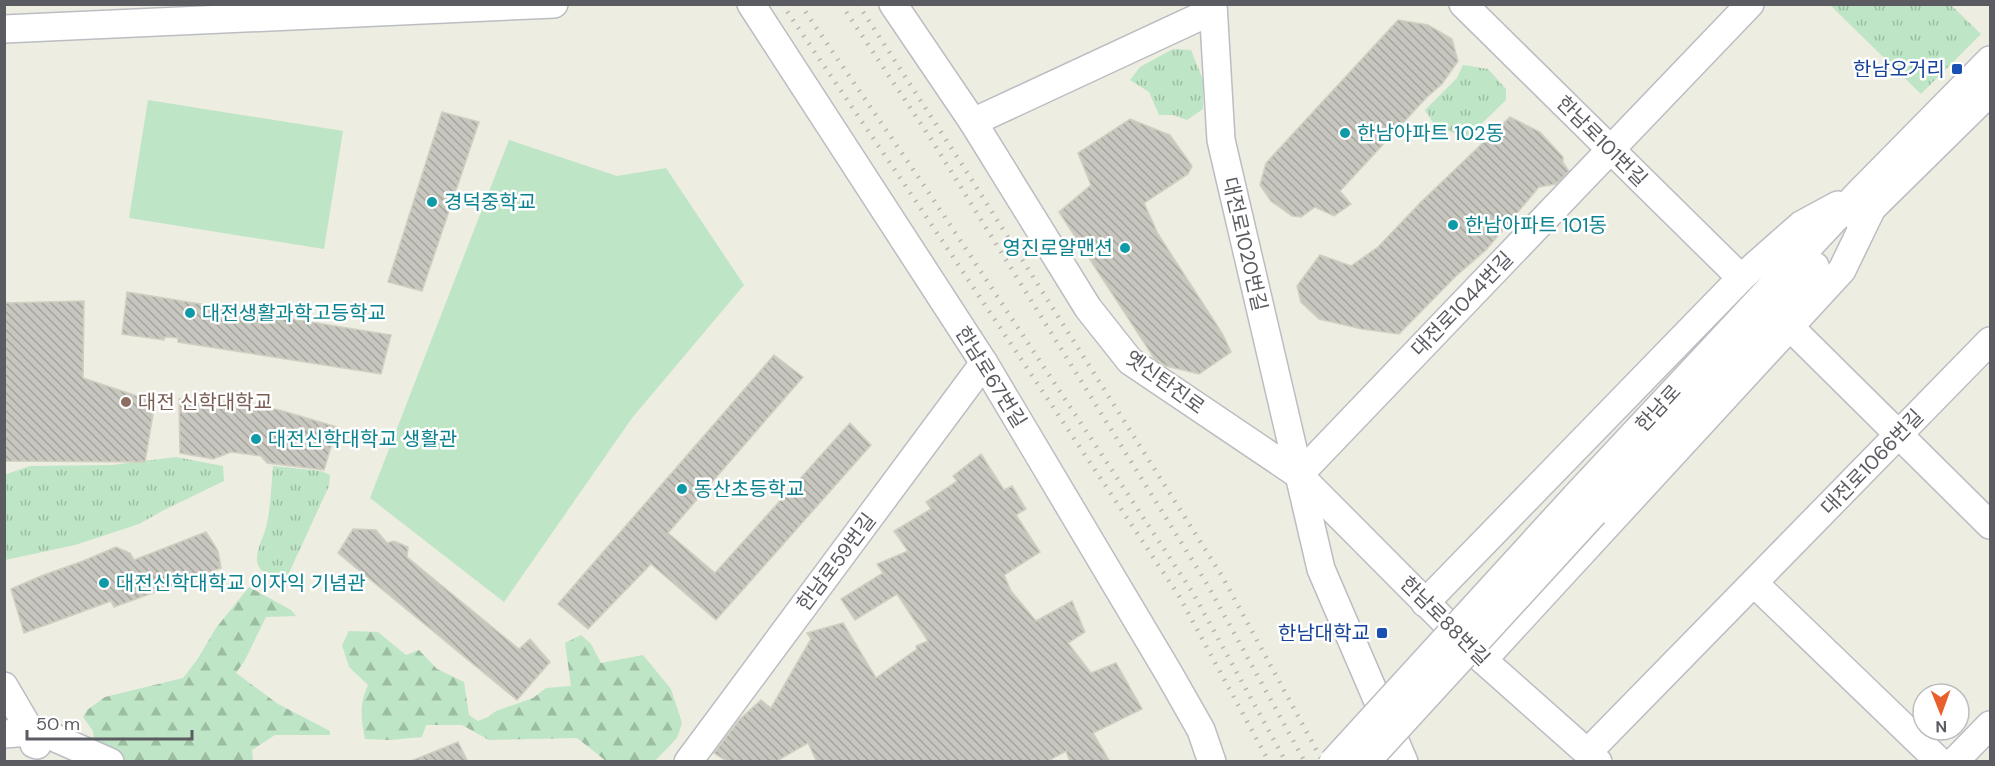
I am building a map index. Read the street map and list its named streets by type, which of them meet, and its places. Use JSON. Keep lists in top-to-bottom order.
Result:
{
  "streets": {
    "street": [
      "한남로101번길",
      "대전로1020번길",
      "대전로1044번길",
      "한남로67번길",
      "옛신탄진로",
      "한남로",
      "대전로1066번길",
      "한남로59번길",
      "한남로88번길"
    ]
  },
  "crossings": [
    ["한남로101번길", "대전로1044번길"],
    ["대전로1020번길", "대전로1044번길"],
    ["대전로1020번길", "옛신탄진로"],
    ["대전로1020번길", "한남로88번길"],
    ["대전로1044번길", "옛신탄진로"],
    ["대전로1044번길", "한남로88번길"],
    ["한남로67번길", "한남로59번길"],
    ["옛신탄진로", "한남로88번길"],
    ["대전로1066번길", "한남로88번길"]
  ],
  "places": {
    "transit": ["한남오거리", "한남대학교"],
    "other": [
      "한남아파트 102동",
      "경덕중학교",
      "한남아파트 101동",
      "영진로얄맨션",
      "대전생활과학고등학교",
      "대전 신학대학교",
      "대전신학대학교 생활관",
      "동산초등학교",
      "대전신학대학교 이자익 기념관"
    ]
  },
  "scale_bar": "50 m",
  "north": "bottom"
}
